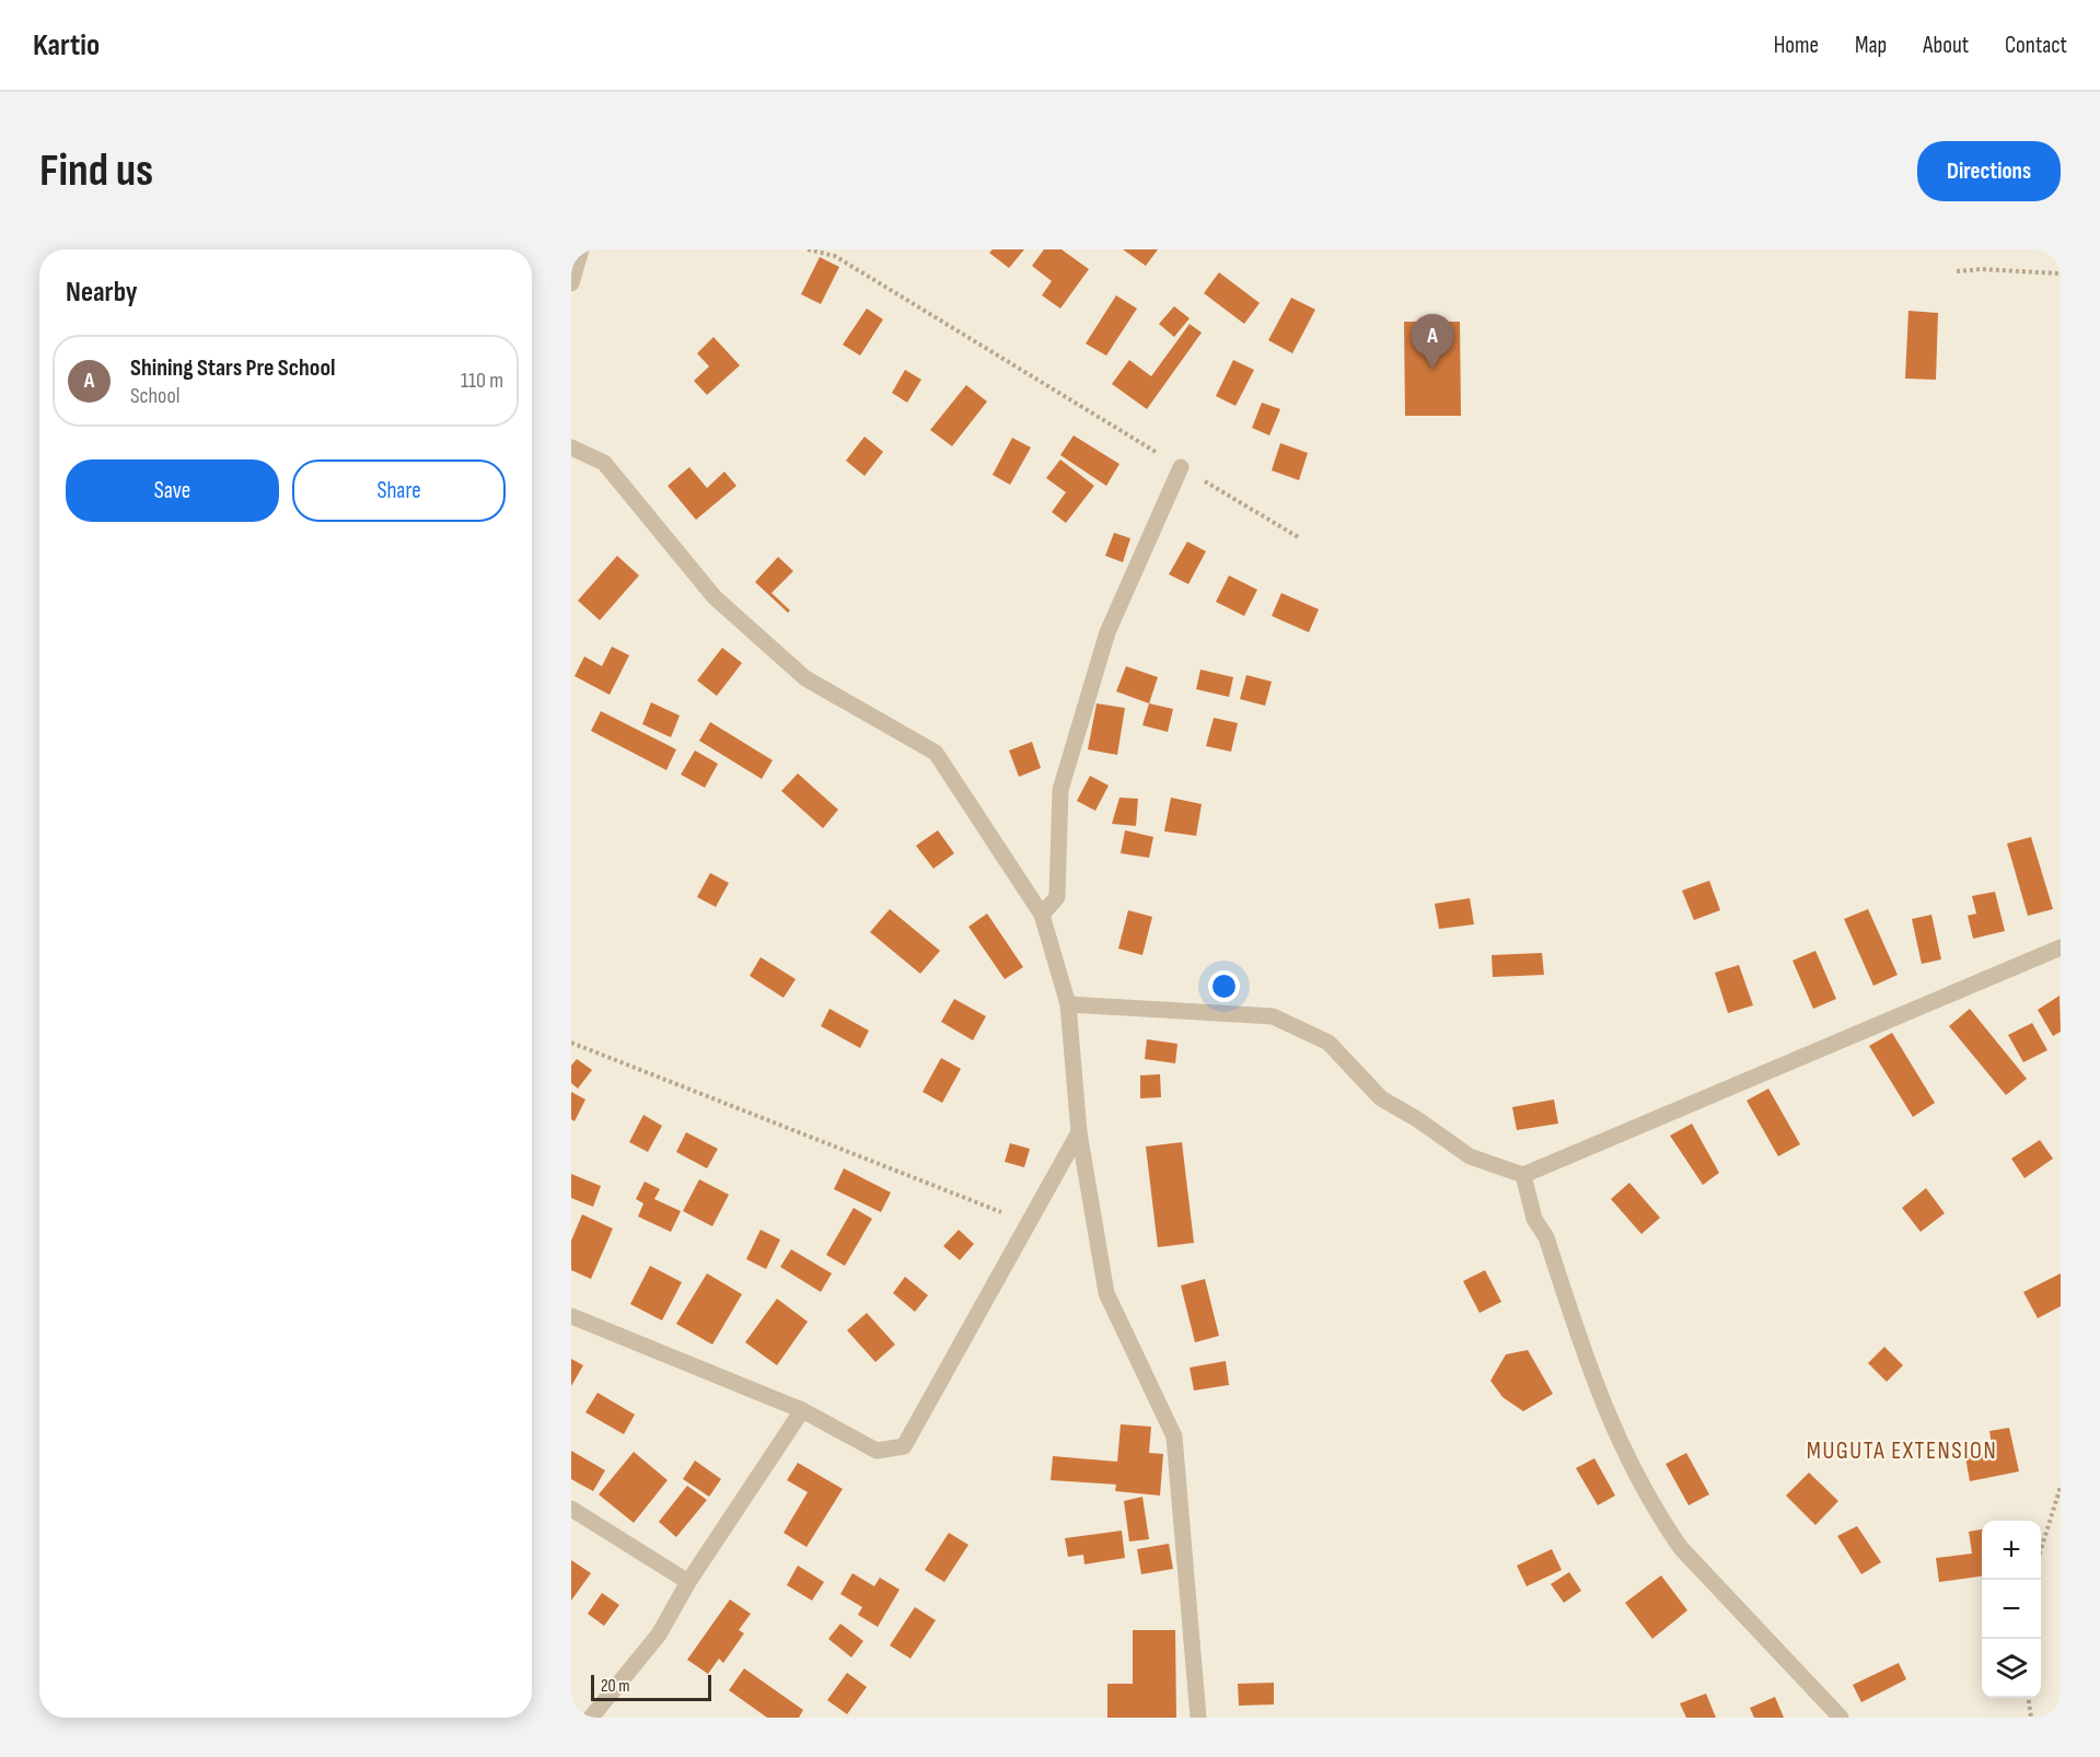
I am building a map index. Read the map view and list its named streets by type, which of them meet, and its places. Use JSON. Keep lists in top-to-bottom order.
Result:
{
  "districts": ["MUGUTA EXTENSION"],
  "scale_bar": "20 m",
  "page": {
    "header": "Kartio",
    "nav": [
      "Home",
      "Map",
      "About",
      "Contact"
    ],
    "buttons": [
      "Directions",
      ["Save", "Share"]
    ],
    "title": "Find us",
    "heading": "Nearby",
    "pins": "A",
    "list": [
      {
        "mark": "A",
        "name": "Shining Stars Pre School",
        "note": "School",
        "value": "110 m"
      }
    ],
    "map_buttons": ["+", "−"],
    "scale": "20 m"
  }
}
